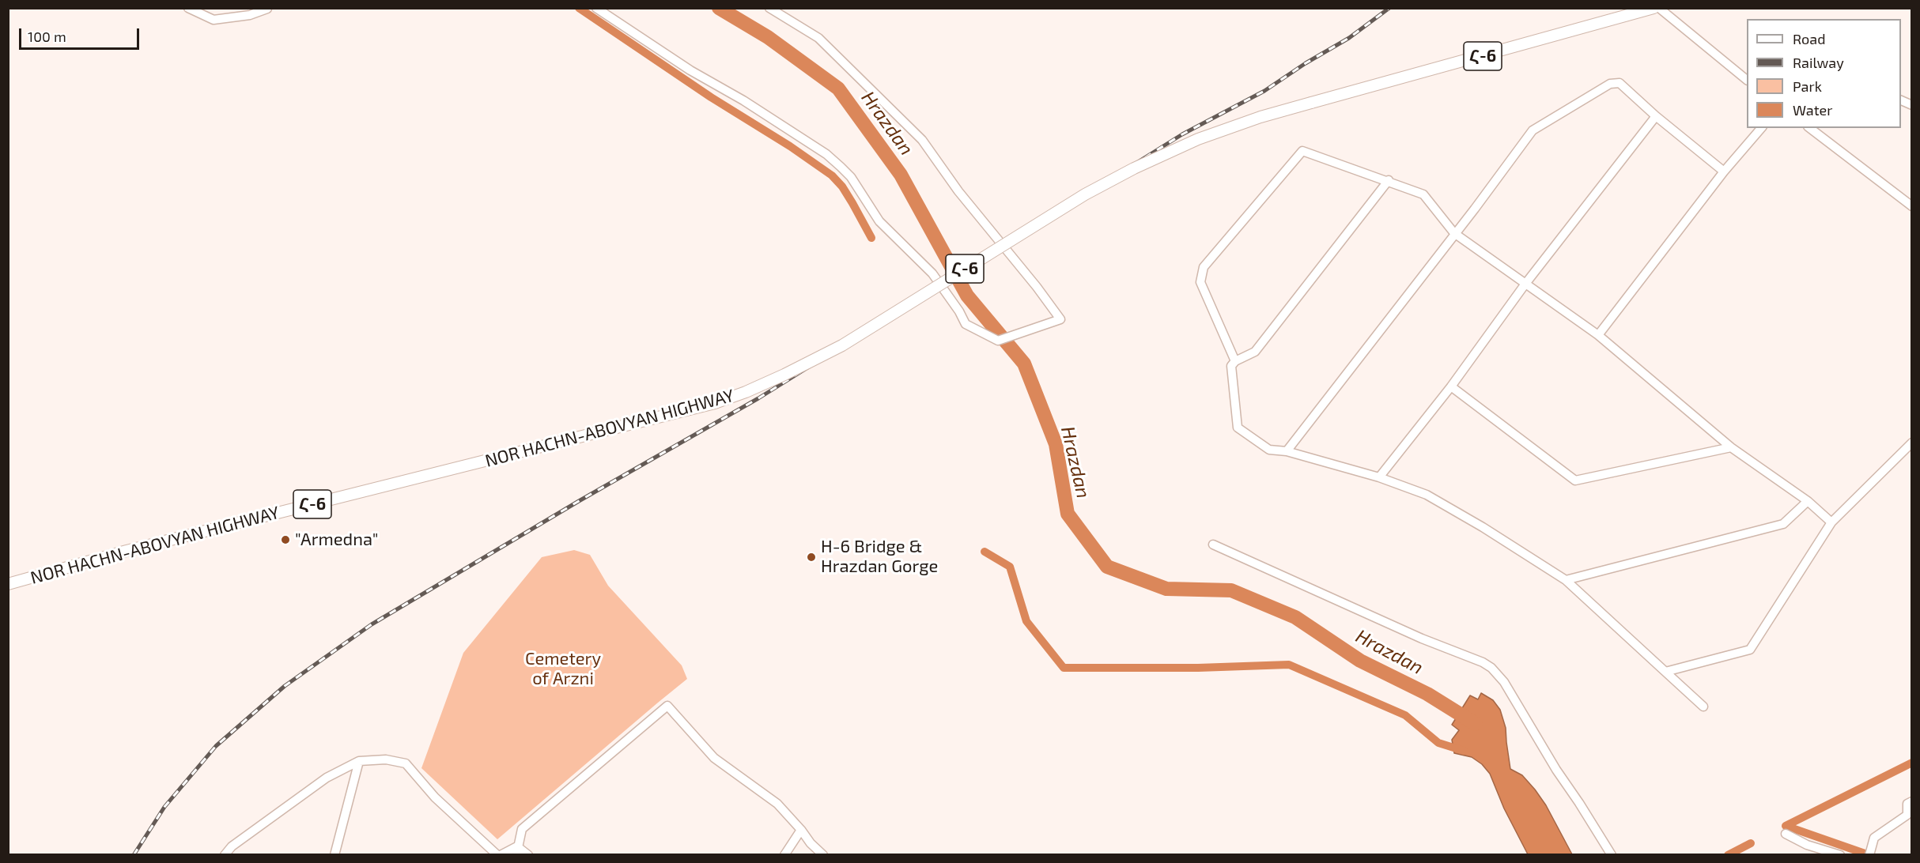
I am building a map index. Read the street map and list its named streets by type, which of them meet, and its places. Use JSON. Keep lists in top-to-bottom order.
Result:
{
  "streets": {
    "main road": ["Հ-6", "NOR HACHN-ABOVYAN HIGHWAY"]
  },
  "water": ["Hrazdan"],
  "parks": ["Cemetery of Arzni"],
  "places": ["\"Armedna\"", "H-6 Bridge & Hrazdan Gorge"],
  "legend": [
    "Road",
    "Railway",
    "Park",
    "Water"
  ],
  "scale_bar": "100 m"
}
